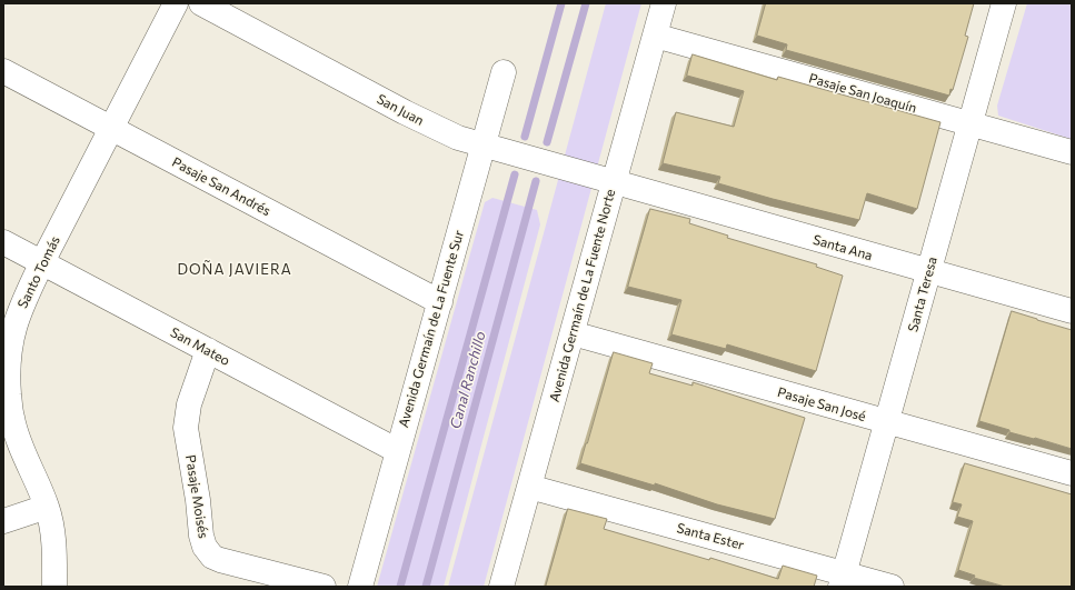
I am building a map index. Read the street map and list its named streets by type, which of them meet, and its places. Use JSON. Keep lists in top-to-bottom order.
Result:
{
  "streets": {
    "street": [
      "Pasaje San Joaquín",
      "San Juan",
      "Pasaje San Andrés",
      "Santa Ana",
      "Santo Tomás",
      "Santa Teresa",
      "Avenida Germaín de La Fuente Norte",
      "Avenida Germaín de La Fuente Sur",
      "San Mateo",
      "Pasaje San José",
      "Pasaje Moisés",
      "Santa Ester"
    ]
  },
  "crossings": [
    ["Pasaje San Joaquín", "Santa Teresa"],
    ["Pasaje San Joaquín", "Avenida Germaín de La Fuente Norte"],
    ["San Juan", "Santa Ana"],
    ["San Juan", "Avenida Germaín de La Fuente Norte"],
    ["San Juan", "Avenida Germaín de La Fuente Sur"],
    ["Pasaje San Andrés", "Santo Tomás"],
    ["Pasaje San Andrés", "Avenida Germaín de La Fuente Sur"],
    ["Santa Ana", "Santa Teresa"],
    ["Santa Ana", "Avenida Germaín de La Fuente Norte"],
    ["Santo Tomás", "San Mateo"],
    ["Santa Teresa", "Pasaje San José"],
    ["Santa Teresa", "Santa Ester"],
    ["Avenida Germaín de La Fuente Norte", "Pasaje San José"],
    ["Avenida Germaín de La Fuente Norte", "Santa Ester"],
    ["Avenida Germaín de La Fuente Sur", "San Mateo"],
    ["San Mateo", "Pasaje Moisés"]
  ],
  "districts": ["DOÑA JAVIERA"],
  "water": ["Canal Ranchillo"]
}
